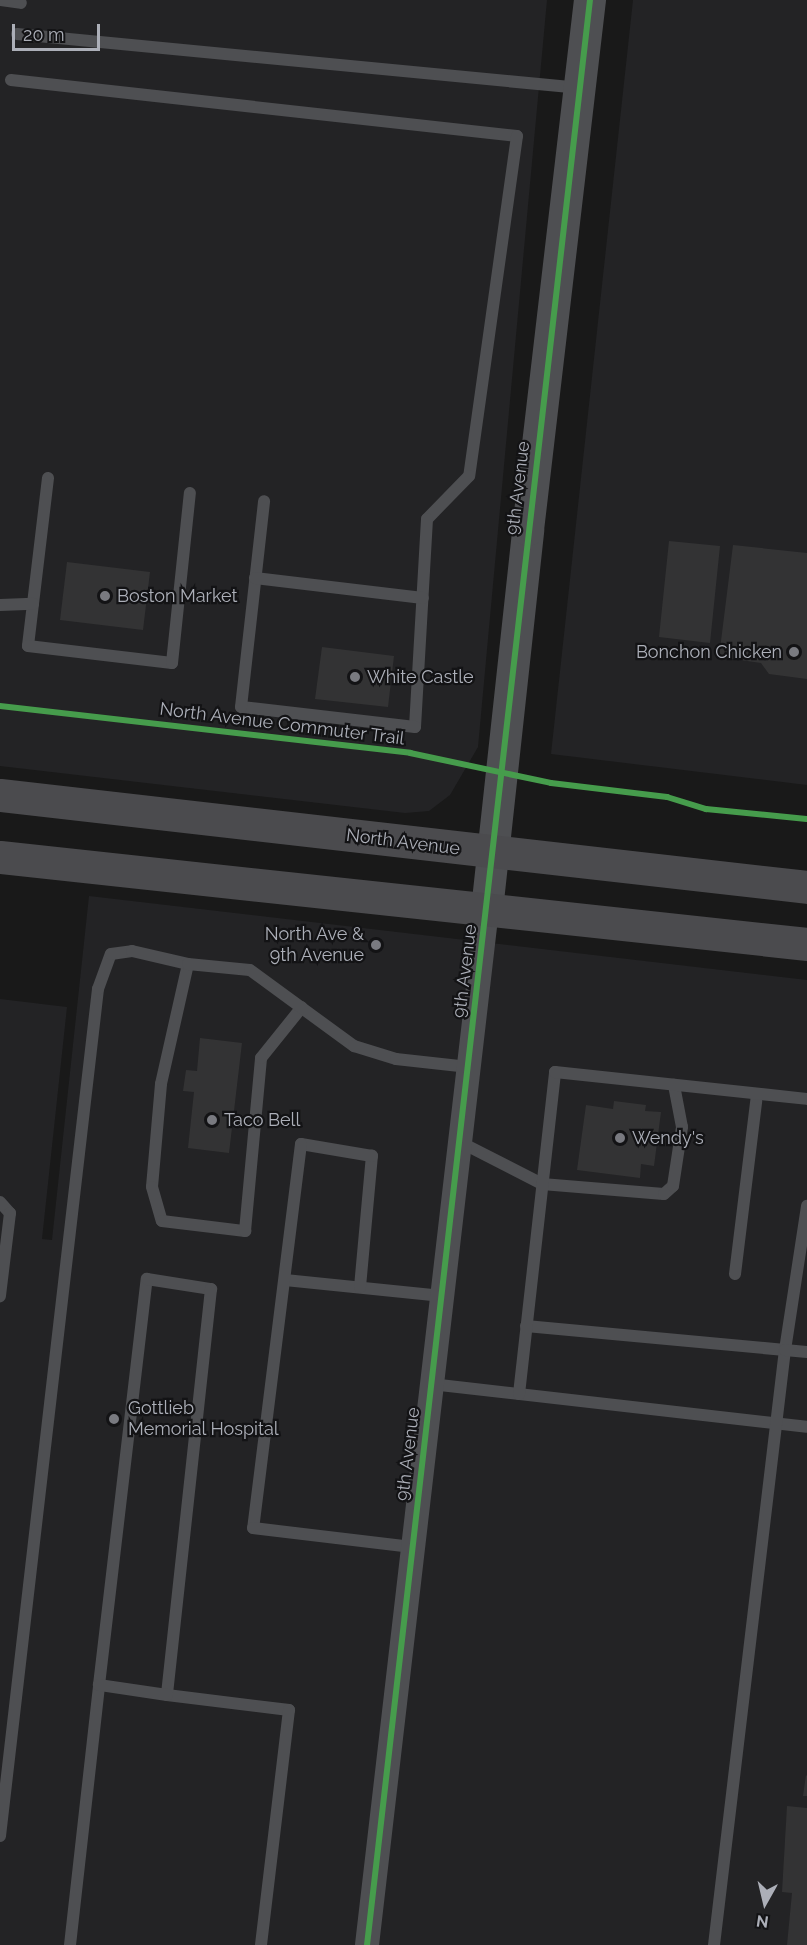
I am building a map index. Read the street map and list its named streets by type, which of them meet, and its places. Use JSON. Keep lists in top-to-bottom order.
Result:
{
  "streets": {
    "main road": ["North Avenue"],
    "street": ["9th Avenue"],
    "cycle path": ["North Avenue Commuter Trail"]
  },
  "crossings": [
    ["9th Avenue", "North Avenue"]
  ],
  "places": [
    "Boston Market",
    "Bonchon Chicken",
    "White Castle",
    "North Ave & 9th Avenue",
    "Taco Bell",
    "Wendy's",
    "Gottlieb Memorial Hospital"
  ],
  "scale_bar": "20 m",
  "north": "bottom"
}
